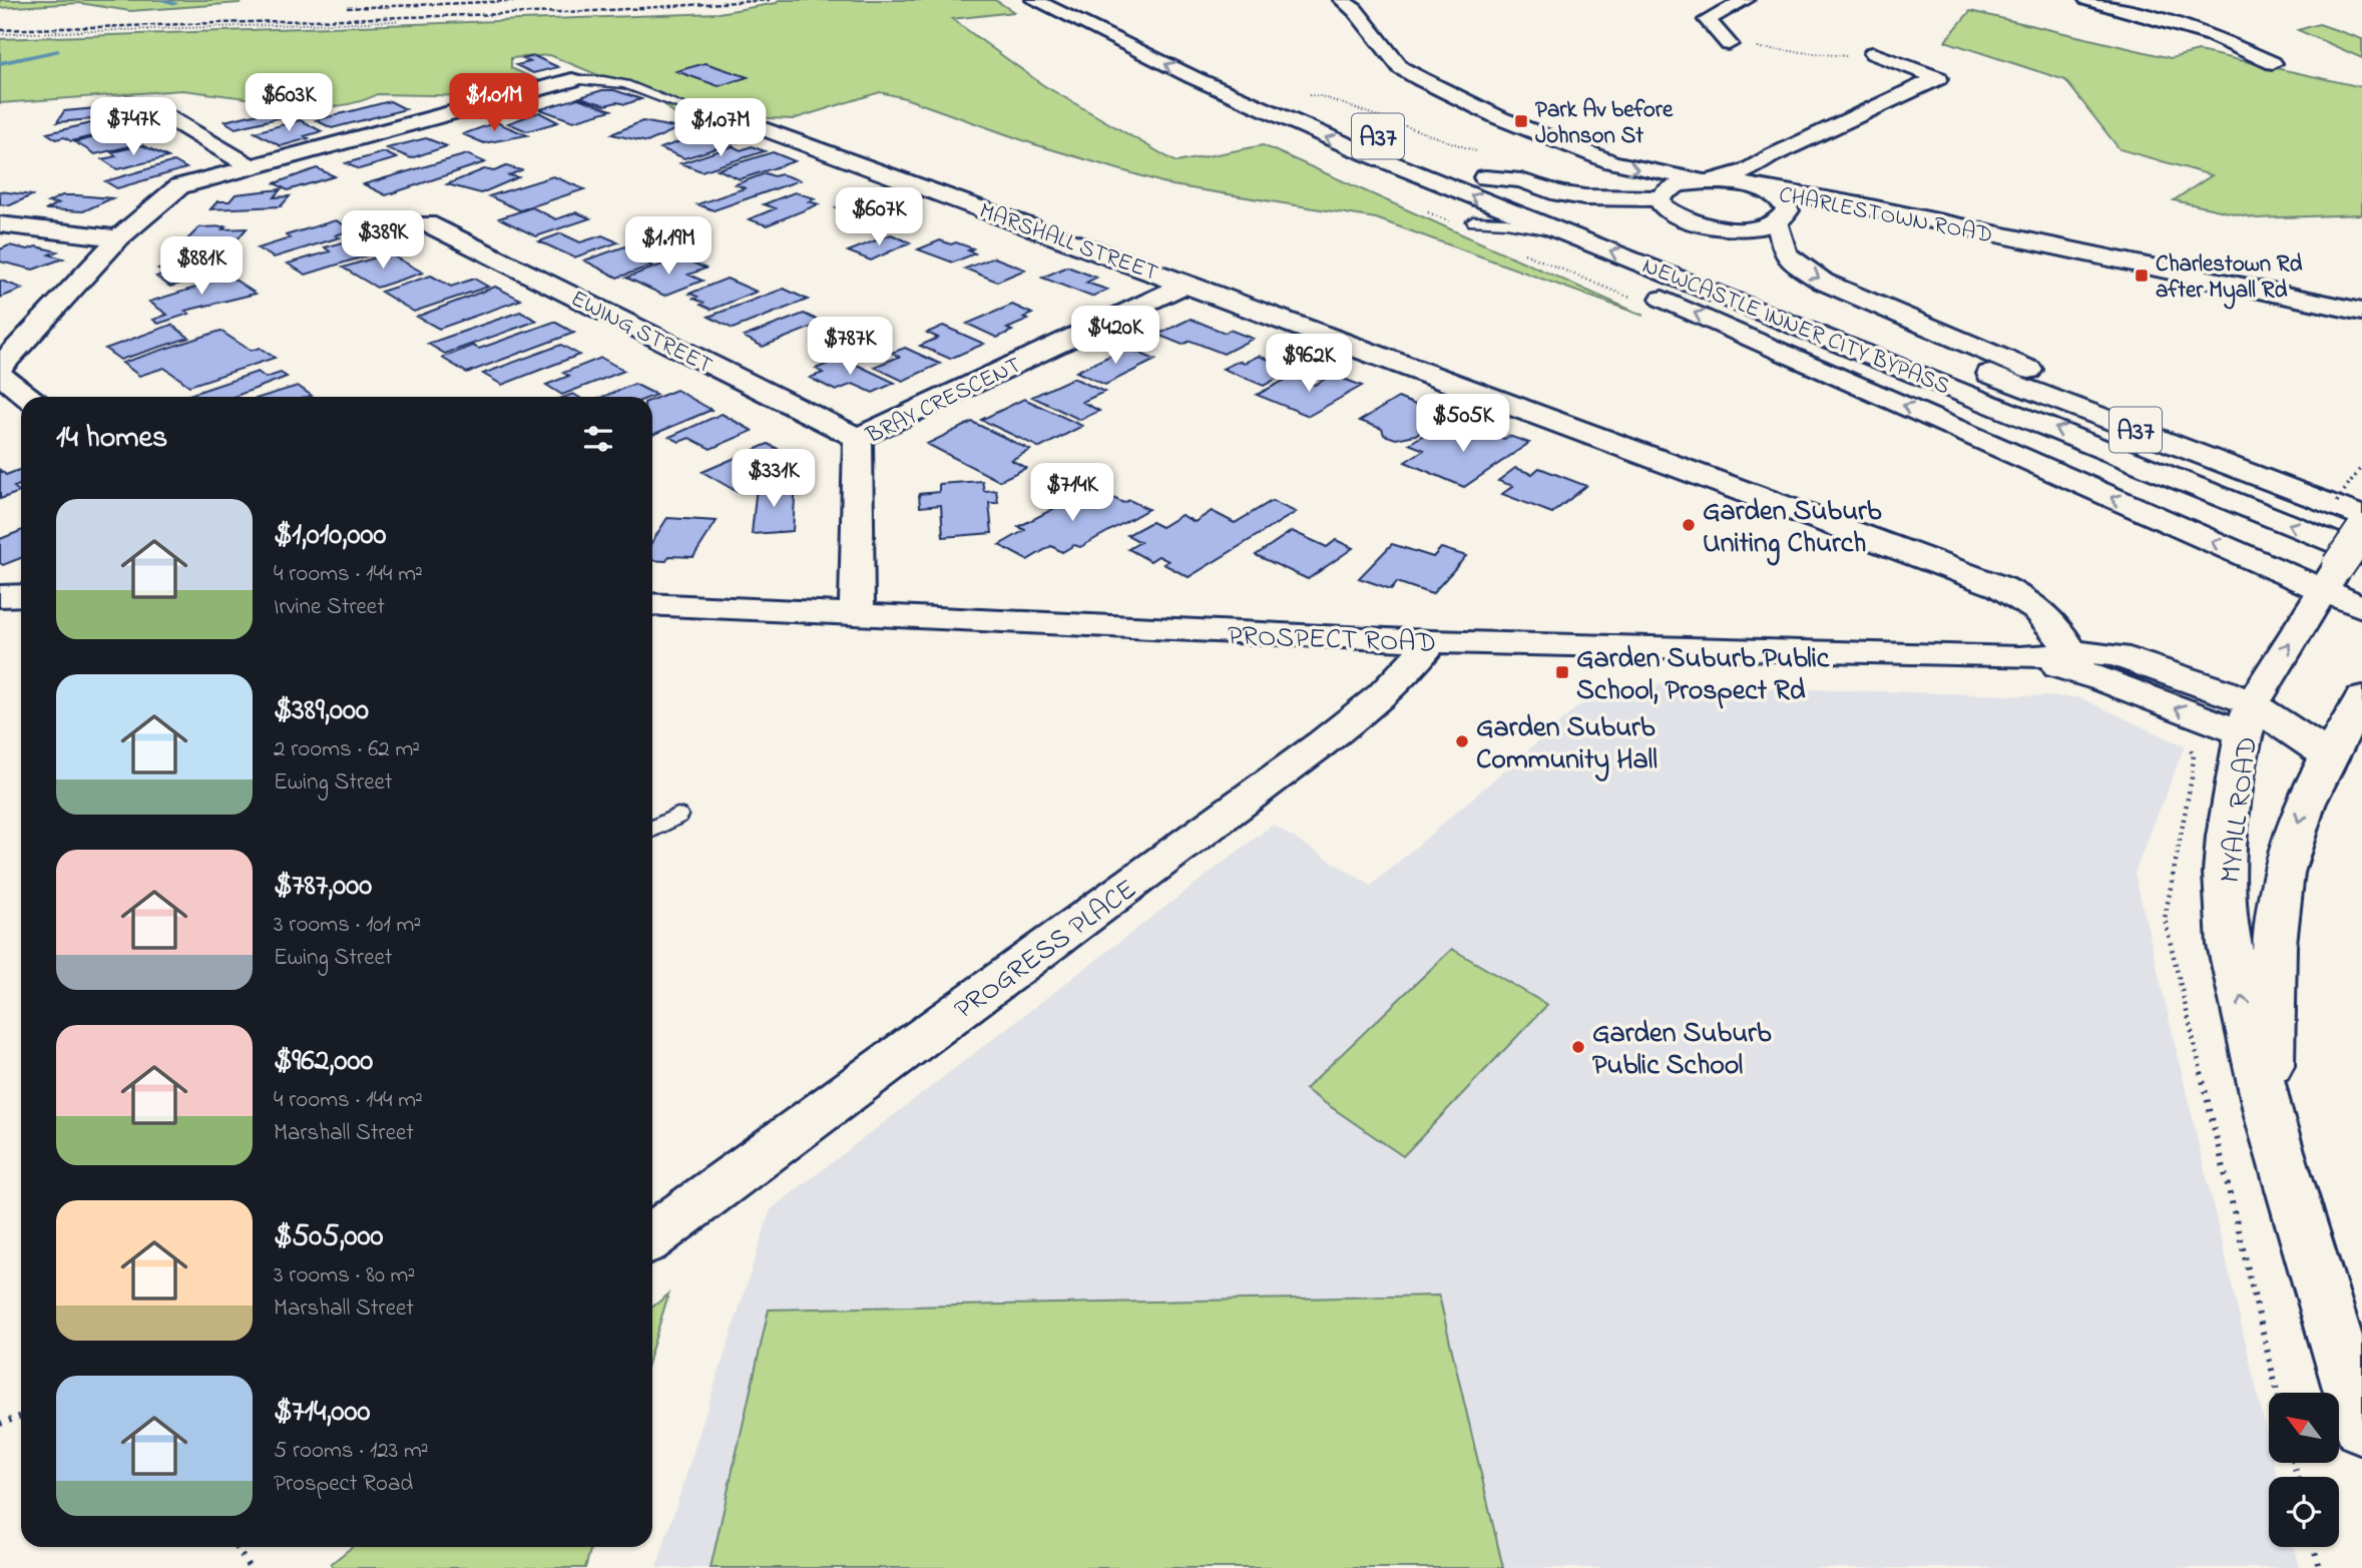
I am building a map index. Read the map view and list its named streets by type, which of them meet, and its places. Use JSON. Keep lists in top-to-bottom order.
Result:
{
  "streets": {
    "main road": [
      "A37",
      "CHARLESTOWN ROAD",
      "MARSHALL STREET",
      "NEWCASTLE INNER CITY BYPASS",
      "EWING STREET",
      "BRAY CRESCENT",
      "PROSPECT ROAD",
      "MYALL ROAD",
      "PROGRESS PLACE"
    ]
  },
  "crossings": [
    ["A37", "NEWCASTLE INNER CITY BYPASS"],
    ["CHARLESTOWN ROAD", "NEWCASTLE INNER CITY BYPASS"],
    ["MARSHALL STREET", "BRAY CRESCENT"],
    ["MARSHALL STREET", "PROSPECT ROAD"],
    ["NEWCASTLE INNER CITY BYPASS", "MYALL ROAD"],
    ["EWING STREET", "BRAY CRESCENT"],
    ["BRAY CRESCENT", "PROSPECT ROAD"],
    ["PROSPECT ROAD", "MYALL ROAD"],
    ["PROSPECT ROAD", "PROGRESS PLACE"]
  ],
  "places": {
    "transit": ["Park Av before Johnson St", "Charlestown Rd after Myall Rd", "Garden Suburb Public School, Prospect Rd"],
    "other": ["Garden Suburb Uniting Church", "Garden Suburb Community Hall", "Garden Suburb Public School"]
  },
  "north": "top left",
  "page": {
    "price": [
      "$603K",
      "$1.01M",
      "$747K",
      "$1.07M",
      "$607K",
      "$389K",
      "$1.19M",
      "$881K",
      "$420K",
      "$787K",
      "$962K",
      "$505K",
      "$331K",
      "$714K"
    ],
    "heading": "14 homes",
    "list": [
      {
        "name": "$1,010,000",
        "note": "4 rooms · 144 m² · Irvine Street"
      },
      {
        "name": "$389,000",
        "note": "2 rooms · 62 m² · Ewing Street"
      },
      {
        "name": "$787,000",
        "note": "3 rooms · 101 m² · Ewing Street"
      },
      {
        "name": "$962,000",
        "note": "4 rooms · 144 m² · Marshall Street"
      },
      {
        "name": "$505,000",
        "note": "3 rooms · 80 m² · Marshall Street"
      },
      {
        "name": "$714,000",
        "note": "5 rooms · 123 m² · Prospect Road"
      }
    ]
  }
}
